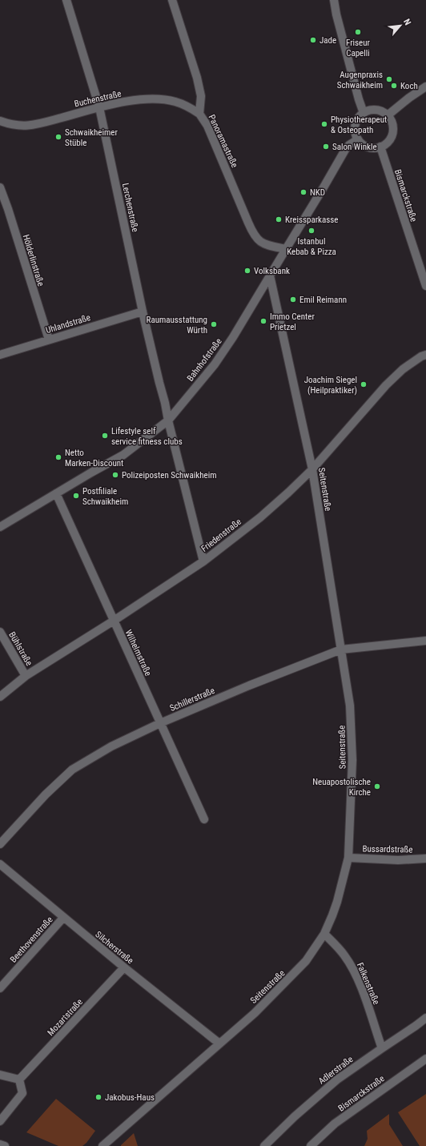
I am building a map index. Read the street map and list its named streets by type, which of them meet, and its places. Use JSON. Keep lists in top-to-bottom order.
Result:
{
  "streets": {
    "street": [
      "Buchenstraße",
      "Panoramastraße",
      "Bismarckstraße",
      "Lerchenstraße",
      "Hölderlinstraße",
      "Uhlandstraße",
      "Bahnhofstraße",
      "Seitenstraße",
      "Friedenstraße",
      "Bühlstraße",
      "Wilhelmstraße",
      "Schillerstraße",
      "Bussardstraße",
      "Beethovenstraße",
      "Silcherstraße",
      "Falkenstraße",
      "Mozartstraße",
      "Adlerstraße"
    ]
  },
  "crossings": [
    ["Buchenstraße", "Panoramastraße"],
    ["Buchenstraße", "Lerchenstraße"],
    ["Panoramastraße", "Bahnhofstraße"],
    ["Bismarckstraße", "Bahnhofstraße"],
    ["Lerchenstraße", "Uhlandstraße"],
    ["Lerchenstraße", "Bahnhofstraße"],
    ["Lerchenstraße", "Friedenstraße"],
    ["Hölderlinstraße", "Uhlandstraße"],
    ["Bahnhofstraße", "Seitenstraße"],
    ["Bahnhofstraße", "Wilhelmstraße"],
    ["Seitenstraße", "Friedenstraße"],
    ["Seitenstraße", "Schillerstraße"],
    ["Seitenstraße", "Bussardstraße"],
    ["Seitenstraße", "Silcherstraße"],
    ["Seitenstraße", "Falkenstraße"],
    ["Friedenstraße", "Bühlstraße"],
    ["Friedenstraße", "Wilhelmstraße"],
    ["Wilhelmstraße", "Schillerstraße"],
    ["Beethovenstraße", "Silcherstraße"],
    ["Silcherstraße", "Mozartstraße"],
    ["Falkenstraße", "Adlerstraße"]
  ],
  "places": [
    "Friseur Capelli",
    "Jade",
    "Augenpraxis Schwaikheim",
    "Koch",
    "Physiotherapeut & Osteopath",
    "Schwaikheimer Stüble",
    "Salon Winkle",
    "NKD",
    "Kreissparkasse",
    "Istanbul Kebab & Pizza",
    "Volksbank",
    "Emil Reimann",
    "Immo Center Prietzel",
    "Raumausstattung Würth",
    "Joachim Siegel (Heilpraktiker)",
    "Lifestyle self service fitness clubs",
    "Netto Marken-Discount",
    "Polizeiposten Schwaikheim",
    "Postfiliale Schwaikheim",
    "Neuapostolische Kirche",
    "Jakobus-Haus"
  ],
  "north": "top right"
}
